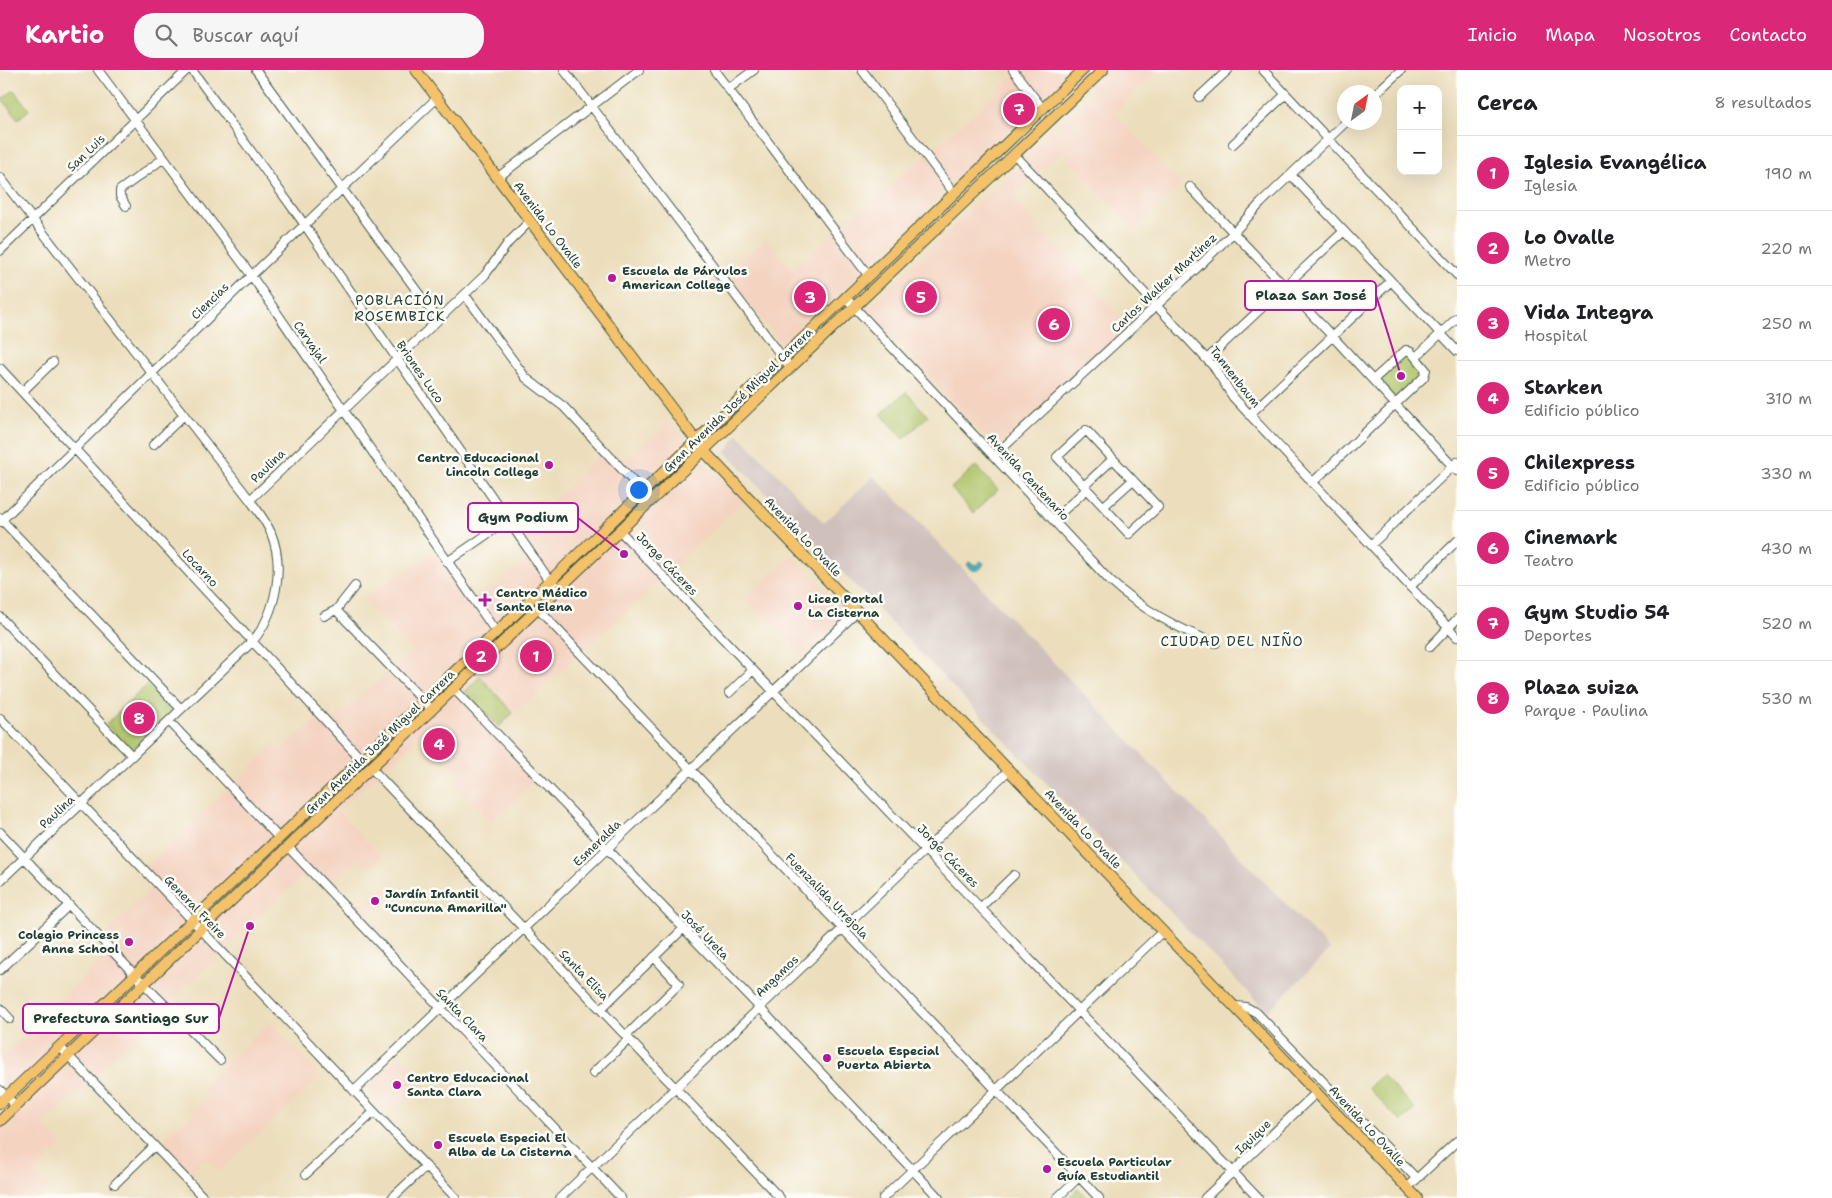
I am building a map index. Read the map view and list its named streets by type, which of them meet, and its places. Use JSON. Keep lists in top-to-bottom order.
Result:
{
  "streets": {
    "main road": ["Avenida Lo Ovalle", "Gran Avenida José Miguel Carrera"],
    "street": [
      "San Luis",
      "Carlos Walker Martínez",
      "Ciencias",
      "Carvajal",
      "Briones Luco",
      "Tannenbaum",
      "Paulina",
      "Avenida Centenario",
      "Jorge Cáceres",
      "Locarno",
      "Esmeralda",
      "Fuenzalida Urrejola",
      "General Freire",
      "José Ureta",
      "Santa Elisa",
      "Angamos",
      "Santa Clara",
      "Iquique"
    ]
  },
  "crossings": [
    ["San Luis", "Carvajal"],
    ["Avenida Lo Ovalle", "Ciencias"],
    ["Avenida Lo Ovalle", "Gran Avenida José Miguel Carrera"],
    ["Avenida Lo Ovalle", "Paulina"],
    ["Avenida Lo Ovalle", "Esmeralda"],
    ["Avenida Lo Ovalle", "Angamos"],
    ["Avenida Lo Ovalle", "Iquique"],
    ["Carlos Walker Martínez", "Tannenbaum"],
    ["Carlos Walker Martínez", "Avenida Centenario"],
    ["Ciencias", "Carvajal"],
    ["Ciencias", "Briones Luco"],
    ["Ciencias", "Locarno"],
    ["Carvajal", "Gran Avenida José Miguel Carrera"],
    ["Carvajal", "Paulina"],
    ["Briones Luco", "Gran Avenida José Miguel Carrera"],
    ["Briones Luco", "Paulina"],
    ["Tannenbaum", "Gran Avenida José Miguel Carrera"],
    ["Gran Avenida José Miguel Carrera", "Avenida Centenario"],
    ["Gran Avenida José Miguel Carrera", "Jorge Cáceres"],
    ["Gran Avenida José Miguel Carrera", "Locarno"],
    ["Gran Avenida José Miguel Carrera", "Fuenzalida Urrejola"],
    ["Gran Avenida José Miguel Carrera", "General Freire"],
    ["Gran Avenida José Miguel Carrera", "José Ureta"],
    ["Gran Avenida José Miguel Carrera", "Santa Elisa"],
    ["Gran Avenida José Miguel Carrera", "Santa Clara"],
    ["Paulina", "Locarno"],
    ["Paulina", "General Freire"],
    ["Jorge Cáceres", "Esmeralda"],
    ["Jorge Cáceres", "Angamos"],
    ["Jorge Cáceres", "Iquique"],
    ["Esmeralda", "Fuenzalida Urrejola"],
    ["Esmeralda", "General Freire"],
    ["Esmeralda", "José Ureta"],
    ["Esmeralda", "Santa Elisa"],
    ["Esmeralda", "Santa Clara"],
    ["Fuenzalida Urrejola", "Angamos"],
    ["José Ureta", "Angamos"],
    ["Santa Elisa", "Angamos"],
    ["Angamos", "Santa Clara"]
  ],
  "districts": ["POBLACIÓN ROSEMBICK", "CIUDAD DEL NIÑO"],
  "places": {
    "other": [
      "Escuela de Párvulos American College",
      "Plaza San José",
      "Centro Educacional Lincoln College",
      "Gym Podium",
      "Liceo Portal La Cisterna",
      "Jardín Infantil \"Cuncuna Amarilla\"",
      "Prefectura Santiago Sur",
      "Colegio Princess Anne School",
      "Escuela Especial Puerta Abierta",
      "Centro Educacional Santa Clara",
      "Escuela Especial El Alba de La Cisterna",
      "Escuela Particular Guía Estudiantil"
    ],
    "health": ["Centro Médico Santa Elena"]
  },
  "north": "top right",
  "page": {
    "header": "Kartio",
    "search": "Buscar aquí",
    "nav": [
      "Inicio",
      "Mapa",
      "Nosotros",
      "Contacto"
    ],
    "heading": ["Cerca", "8 resultados"],
    "map_buttons": ["+", "−"],
    "pins": [
      "7",
      "3",
      "5",
      "6",
      "1",
      "2",
      "8",
      "4"
    ],
    "list": [
      {
        "mark": "1",
        "name": "Iglesia Evangélica",
        "note": "Iglesia",
        "value": "190 m"
      },
      {
        "mark": "2",
        "name": "Lo Ovalle",
        "note": "Metro",
        "value": "220 m"
      },
      {
        "mark": "3",
        "name": "Vida Integra",
        "note": "Hospital",
        "value": "250 m"
      },
      {
        "mark": "4",
        "name": "Starken",
        "note": "Edificio público",
        "value": "310 m"
      },
      {
        "mark": "5",
        "name": "Chilexpress",
        "note": "Edificio público",
        "value": "330 m"
      },
      {
        "mark": "6",
        "name": "Cinemark",
        "note": "Teatro",
        "value": "430 m"
      },
      {
        "mark": "7",
        "name": "Gym Studio 54",
        "note": "Deportes",
        "value": "520 m"
      },
      {
        "mark": "8",
        "name": "Plaza suiza",
        "note": "Parque · Paulina",
        "value": "530 m"
      }
    ]
  }
}
